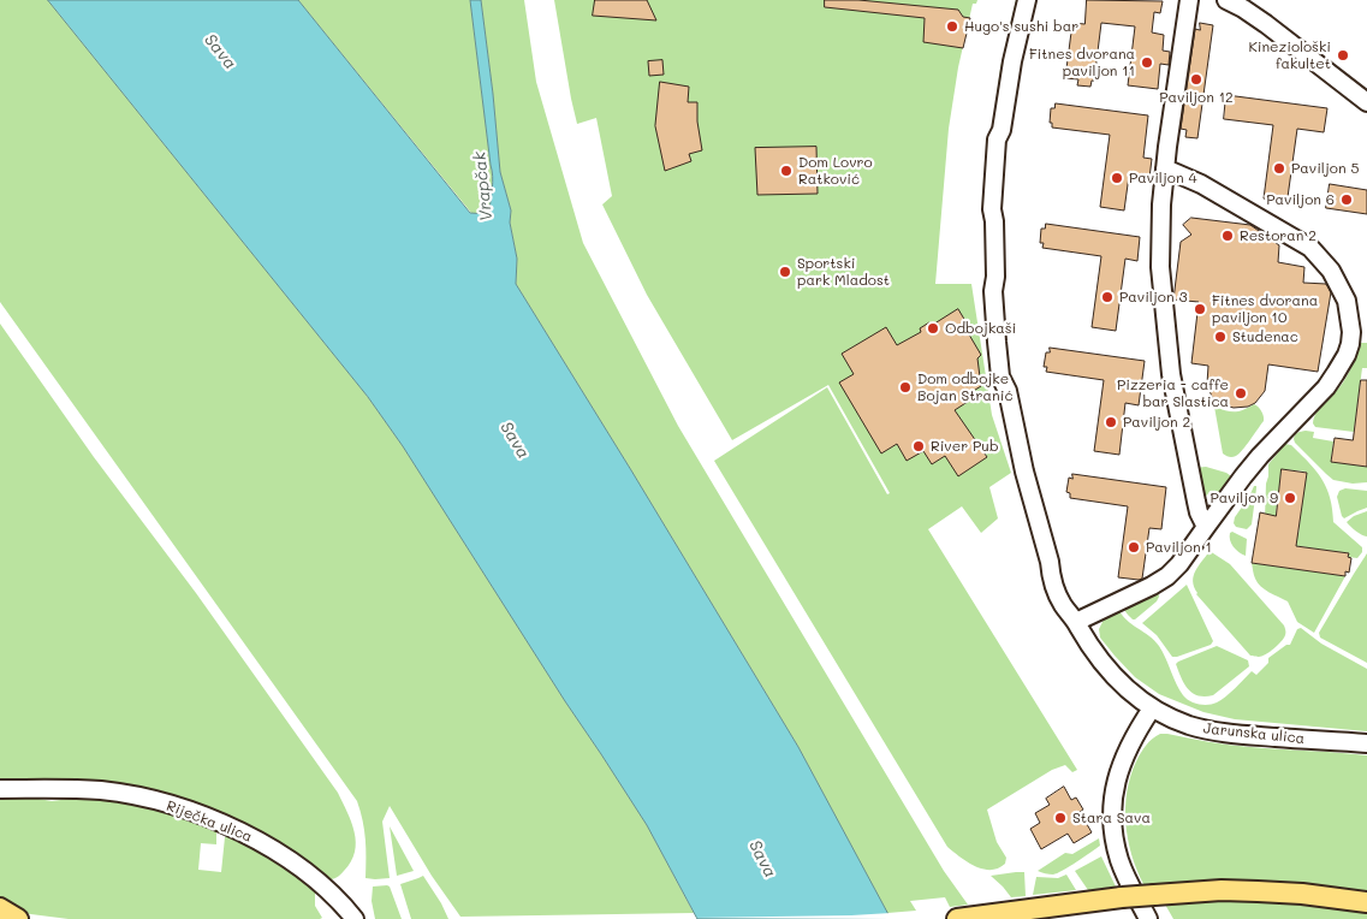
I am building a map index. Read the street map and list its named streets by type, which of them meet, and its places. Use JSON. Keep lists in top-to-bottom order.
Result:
{
  "streets": {
    "street": ["Jarunska ulica", "Riječka ulica"]
  },
  "water": ["Sava", "Vrapčak"],
  "places": [
    "Hugo's sushi bar",
    "Kineziološki fakultet",
    "Fitnes dvorana paviljon 11",
    "Paviljon 12",
    "Paviljon 5",
    "Dom Lovro Ratković",
    "Paviljon 4",
    "Paviljon 6",
    "Restoran 2",
    "Sportski park Mladost",
    "Paviljon 3",
    "Fitnes dvorana paviljon 10",
    "Odbojkaši",
    "Studenac",
    "Dom odbojke Bojan Stranić",
    "Pizzeria - caffe bar Slastica",
    "Paviljon 2",
    "River Pub",
    "Paviljon 9",
    "Paviljon 1",
    "Stara Sava"
  ]
}
